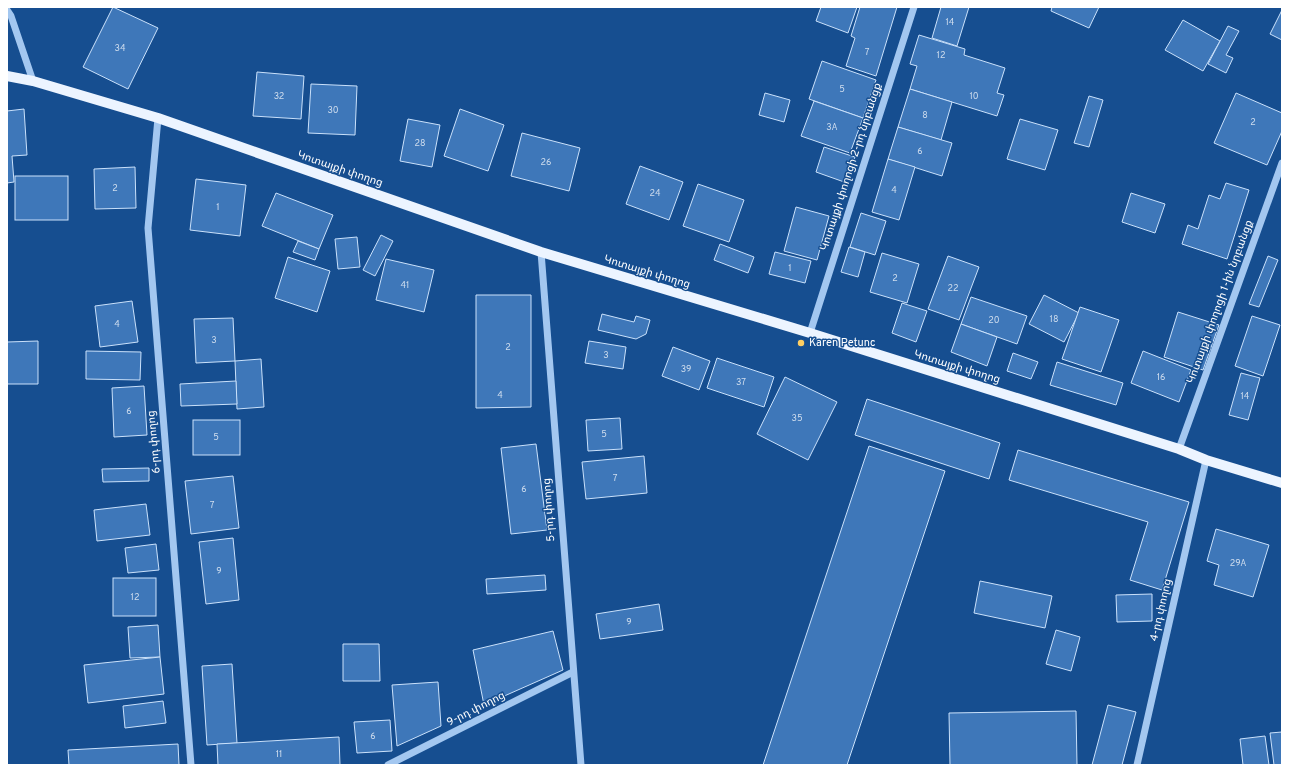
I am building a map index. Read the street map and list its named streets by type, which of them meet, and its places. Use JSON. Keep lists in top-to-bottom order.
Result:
{
  "streets": {
    "main road": ["Կոտայքի փողոց"],
    "street": [
      "Կոտայքի փողոցի 2-րդ նրբանցք",
      "Կոտայքի փողոցի 1-ին նրբանցք",
      "6-րդ փողոց",
      "5-րդ փողոց",
      "4-րդ փողոց",
      "9-րդ փողոց"
    ]
  },
  "crossings": [
    ["Կոտայքի փողոցի 2-րդ նրբանցք", "Կոտայքի փողոց"],
    ["Կոտայքի փողոց", "Կոտայքի փողոցի 1-ին նրբանցք"],
    ["Կոտայքի փողոց", "6-րդ փողոց"],
    ["Կոտայքի փողոց", "5-րդ փողոց"],
    ["Կոտայքի փողոց", "4-րդ փողոց"],
    ["5-րդ փողոց", "9-րդ փողոց"]
  ],
  "places": ["Karen Petunc"],
  "house_numbers": [
    "14",
    "34",
    "7",
    "12",
    "5",
    "32",
    "10",
    "30",
    "8",
    "2",
    "3A",
    "28",
    "6",
    "26",
    "2",
    "4",
    "24",
    "1",
    "1",
    "2",
    "41",
    "22",
    "18",
    "20",
    "4",
    "3",
    "2",
    "3",
    "39",
    "16",
    "37",
    "4",
    "14",
    "6",
    "35",
    "5",
    "5",
    "7",
    "6",
    "7",
    "29А",
    "9",
    "12",
    "9",
    "6",
    "11"
  ]
}
